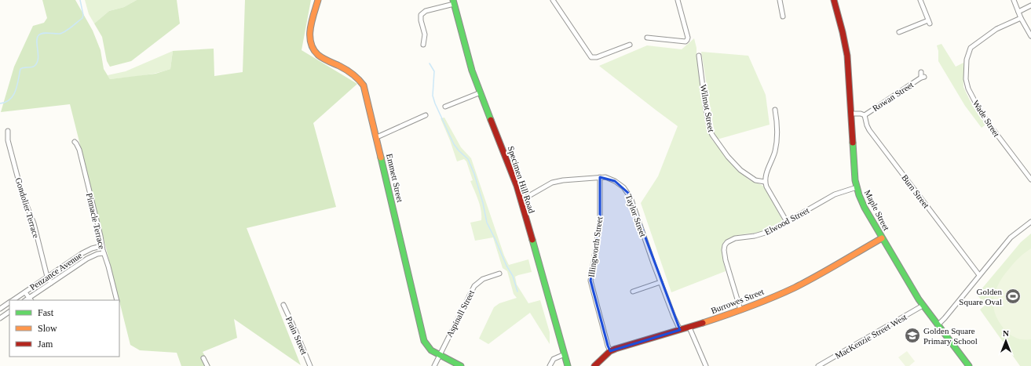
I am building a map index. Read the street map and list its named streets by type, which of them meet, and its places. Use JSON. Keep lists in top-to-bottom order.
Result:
{
  "streets": {
    "street": [
      "Rowan Street",
      "Wilmot Street",
      "Wade Street",
      "Emmett Street",
      "Specimen Hill Road",
      "Burn Street",
      "Gondolier Terrace",
      "Maple Street",
      "Taylor Street",
      "Pinnacle Terrace",
      "Elwood Street",
      "Illingworth Street",
      "Penzance Avenue",
      "Burrowes Street",
      "Aspinall Street",
      "Prain Street",
      "MacKenzie Street West"
    ]
  },
  "crossings": [
    ["Rowan Street", "Burn Street"],
    ["Emmett Street", "Aspinall Street"],
    ["Specimen Hill Road", "Taylor Street"],
    ["Gondolier Terrace", "Penzance Avenue"],
    ["Maple Street", "Elwood Street"],
    ["Maple Street", "Burrowes Street"],
    ["Maple Street", "MacKenzie Street West"],
    ["Taylor Street", "Illingworth Street"],
    ["Taylor Street", "Burrowes Street"],
    ["Pinnacle Terrace", "Penzance Avenue"],
    ["Elwood Street", "Burrowes Street"],
    ["Illingworth Street", "Burrowes Street"]
  ],
  "places": {
    "sports": ["Golden Square Oval"],
    "school or university": ["Golden Square Primary School"]
  },
  "legend": ["Fast", "Slow", "Jam"],
  "north": "top"
}
